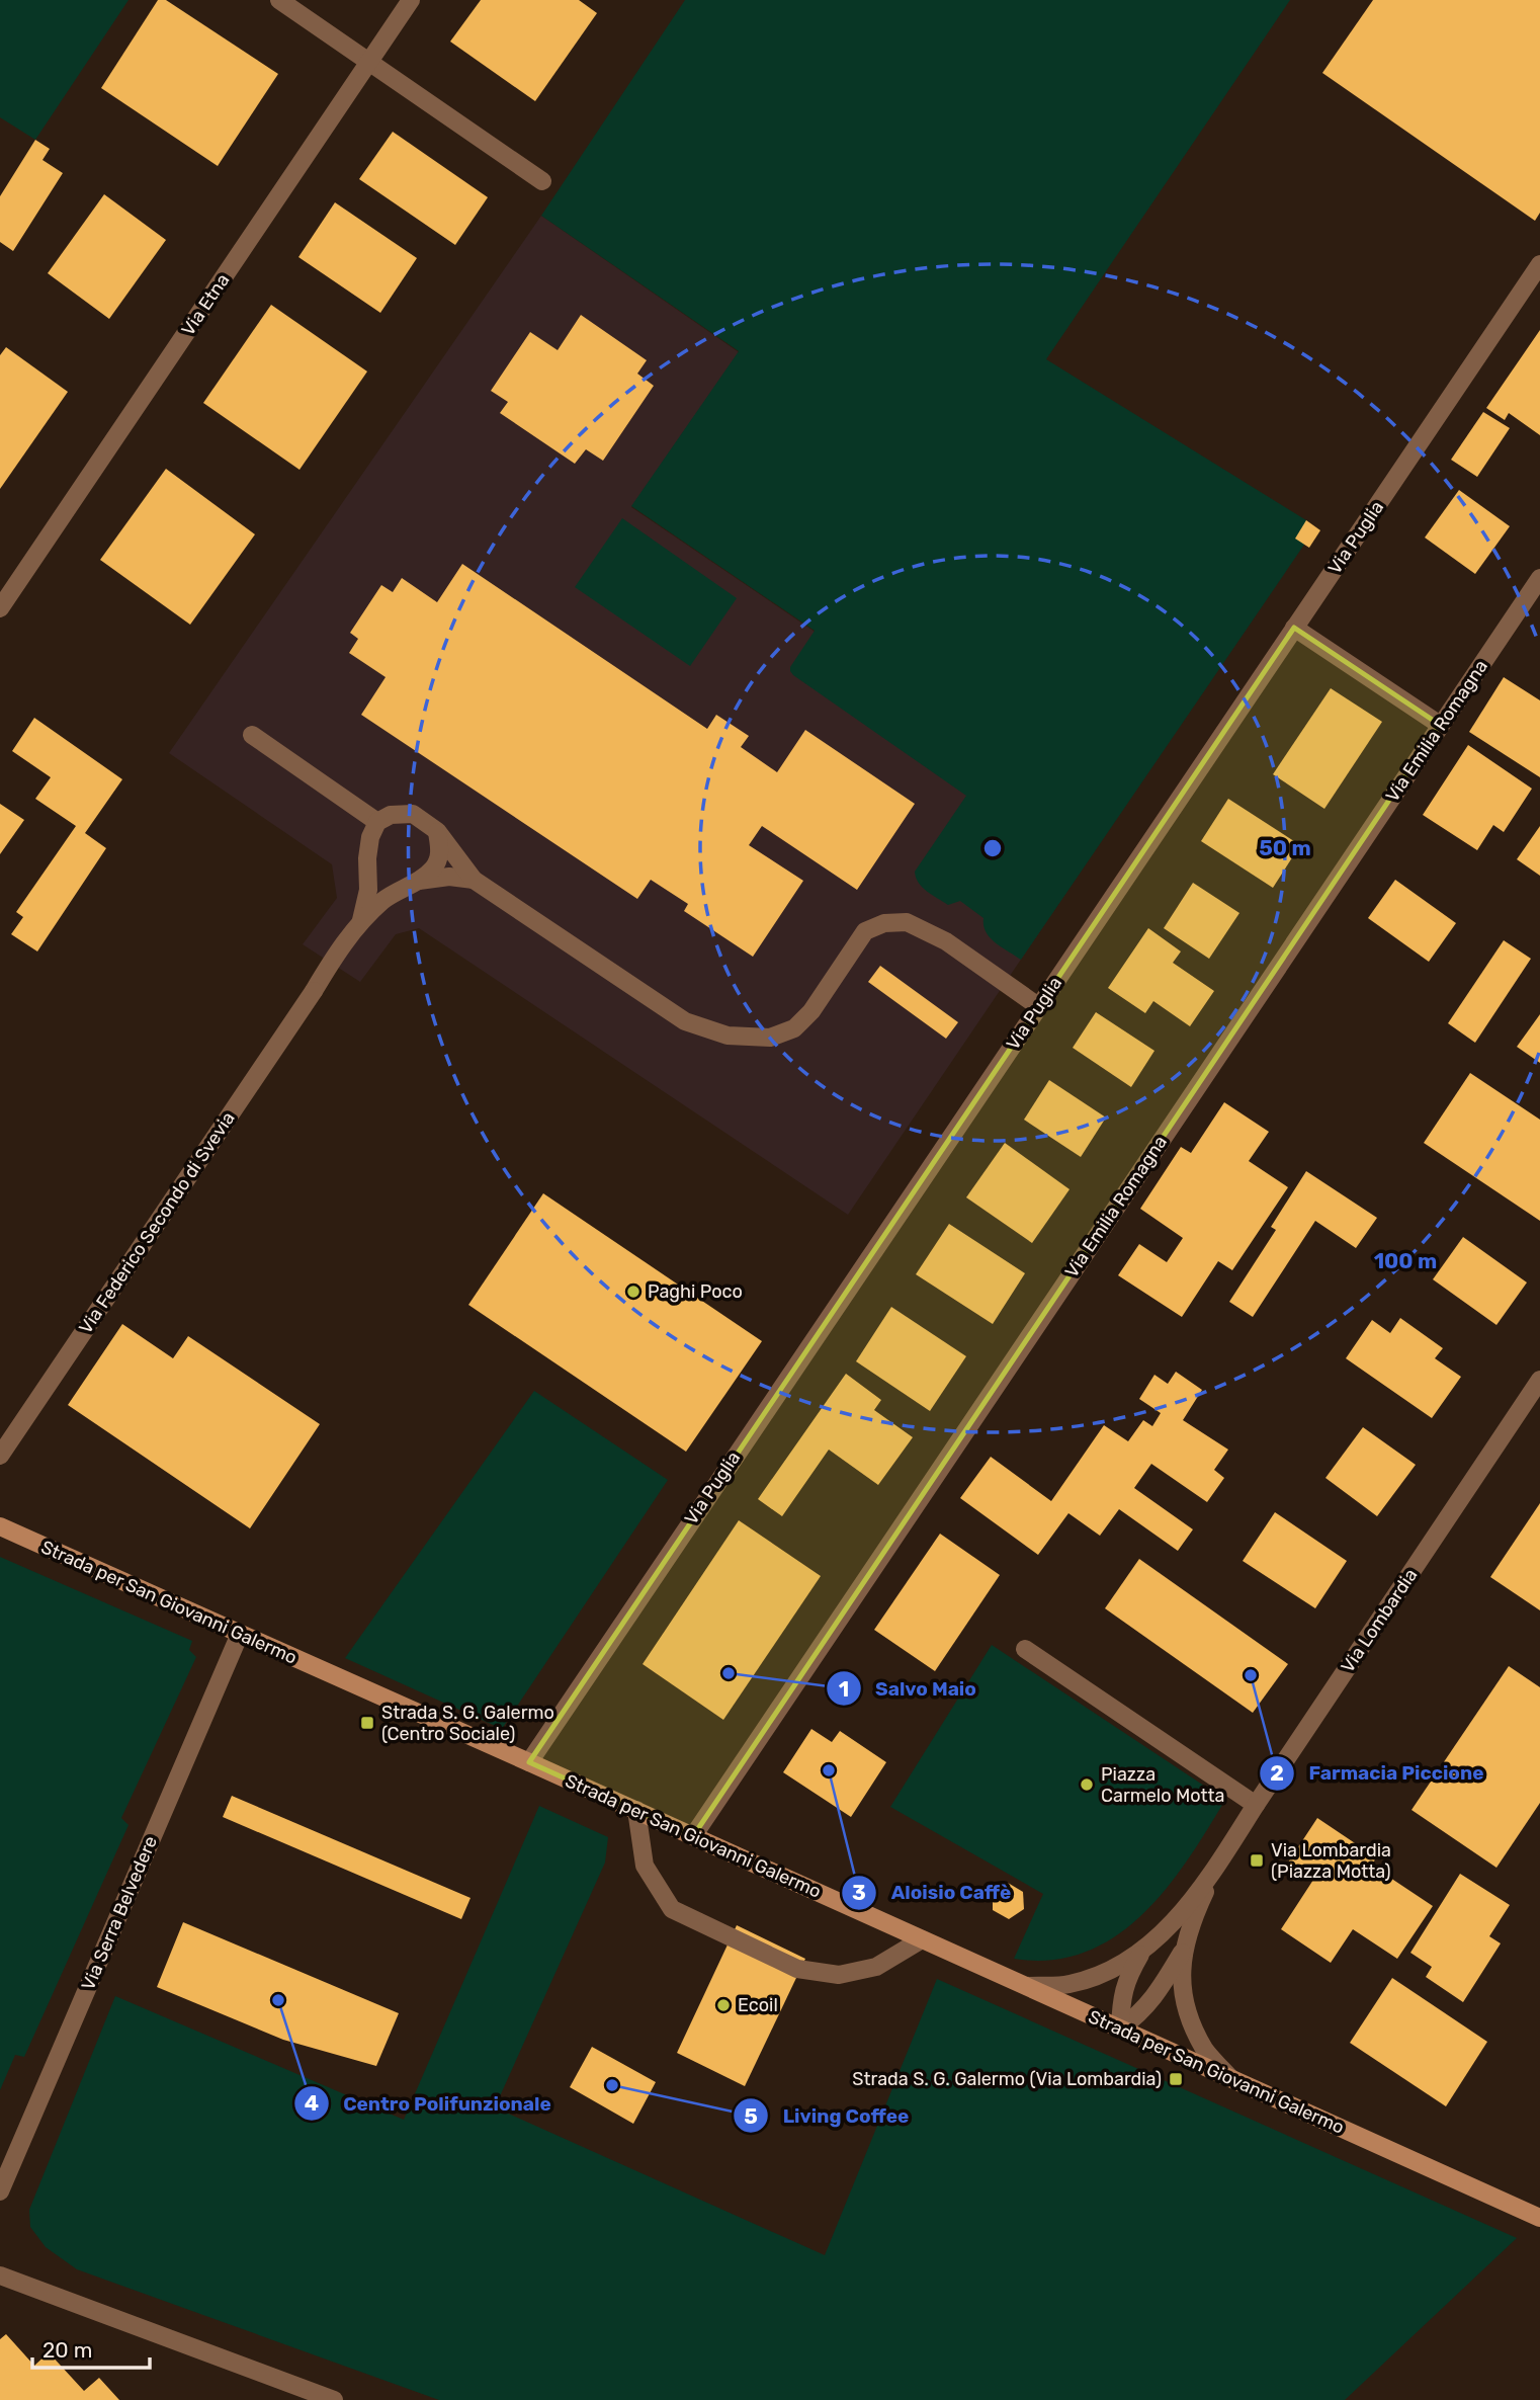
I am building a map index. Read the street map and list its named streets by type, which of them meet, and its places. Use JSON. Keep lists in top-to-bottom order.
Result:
{
  "streets": {
    "main road": ["Strada per San Giovanni Galermo"],
    "street": [
      "Via Etna",
      "Via Puglia",
      "Via Emilia Romagna",
      "Via Federico Secondo di Svevia",
      "Via Lombardia",
      "Via Serra Belvedere"
    ]
  },
  "crossings": [
    ["Via Puglia", "Strada per San Giovanni Galermo"],
    ["Via Emilia Romagna", "Strada per San Giovanni Galermo"],
    ["Strada per San Giovanni Galermo", "Via Serra Belvedere"]
  ],
  "places": {
    "other": [
      "Paghi Poco",
      "Salvo Maio",
      "Farmacia Piccione",
      "Aloisio Caffè",
      "Piazza Carmelo Motta",
      "Centro Polifunzionale",
      "Ecoil",
      "Living Coffee"
    ],
    "transit": ["Strada S. G. Galermo (Centro Sociale)", "Via Lombardia (Piazza Motta)", "Strada S. G. Galermo (Via Lombardia)"]
  },
  "scale_bar": "20 m",
  "rings": ["50 m", "100 m"]
}
